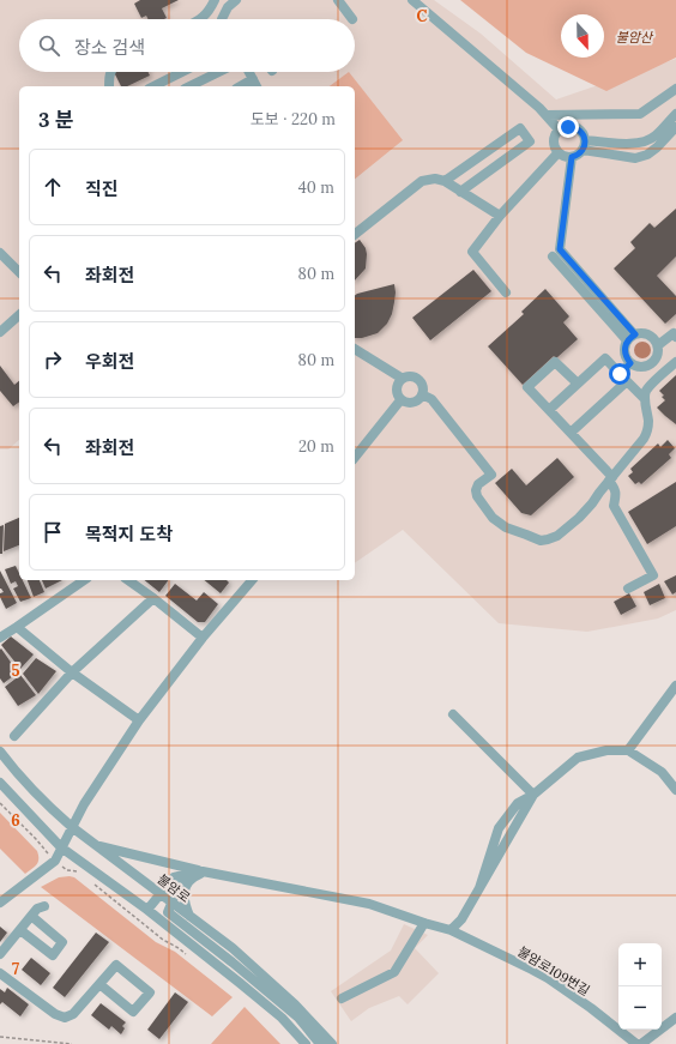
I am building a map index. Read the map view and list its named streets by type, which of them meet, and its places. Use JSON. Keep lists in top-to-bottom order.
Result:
{
  "streets": {
    "street": ["불암로", "불암로109번길"]
  },
  "parks": ["불암산"],
  "north": "bottom",
  "page": {
    "search": "장소 검색",
    "heading": ["3 분", "도보 · 220 m"],
    "list": [
      ["직진", "40 m"],
      ["좌회전", "80 m"],
      ["우회전", "80 m"],
      ["좌회전", "20 m"],
      "목적지 도착"
    ],
    "map_buttons": ["+", "−"]
  },
  "grid": {
    "columns": ["C"],
    "rows": ["5", "6", "7"]
  }
}
